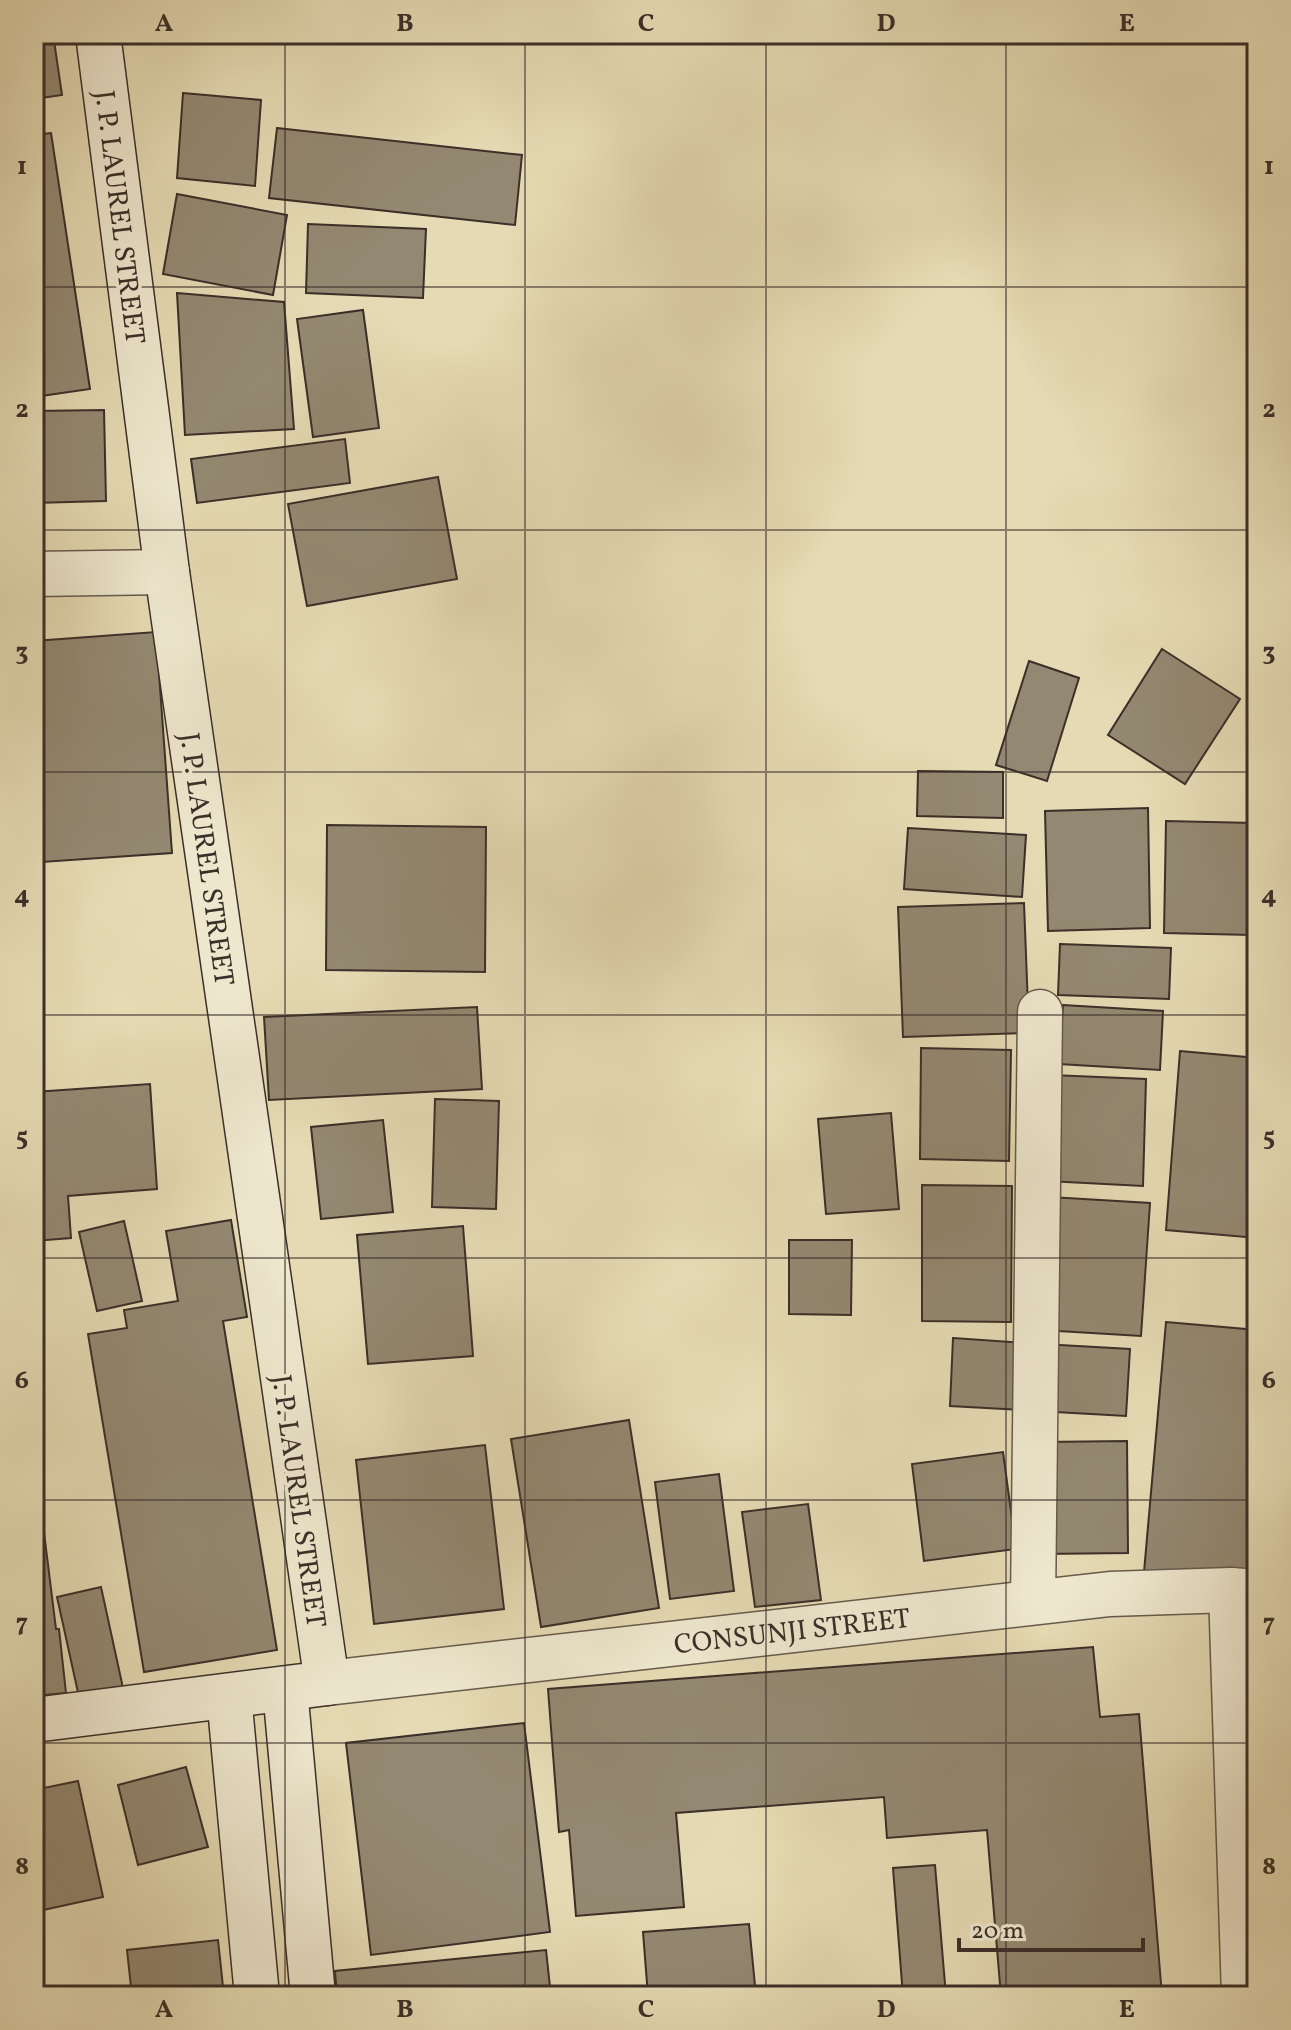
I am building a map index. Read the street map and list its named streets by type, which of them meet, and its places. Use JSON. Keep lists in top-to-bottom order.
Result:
{
  "streets": {
    "main road": ["J. P. LAUREL STREET", "CONSUNJI STREET"]
  },
  "crossings": [
    ["J. P. LAUREL STREET", "CONSUNJI STREET"]
  ],
  "scale_bar": "20 m",
  "grid": {
    "columns": [
      "A",
      "B",
      "C",
      "D",
      "E"
    ],
    "rows": [
      "1",
      "2",
      "3",
      "4",
      "5",
      "6",
      "7",
      "8"
    ]
  }
}
